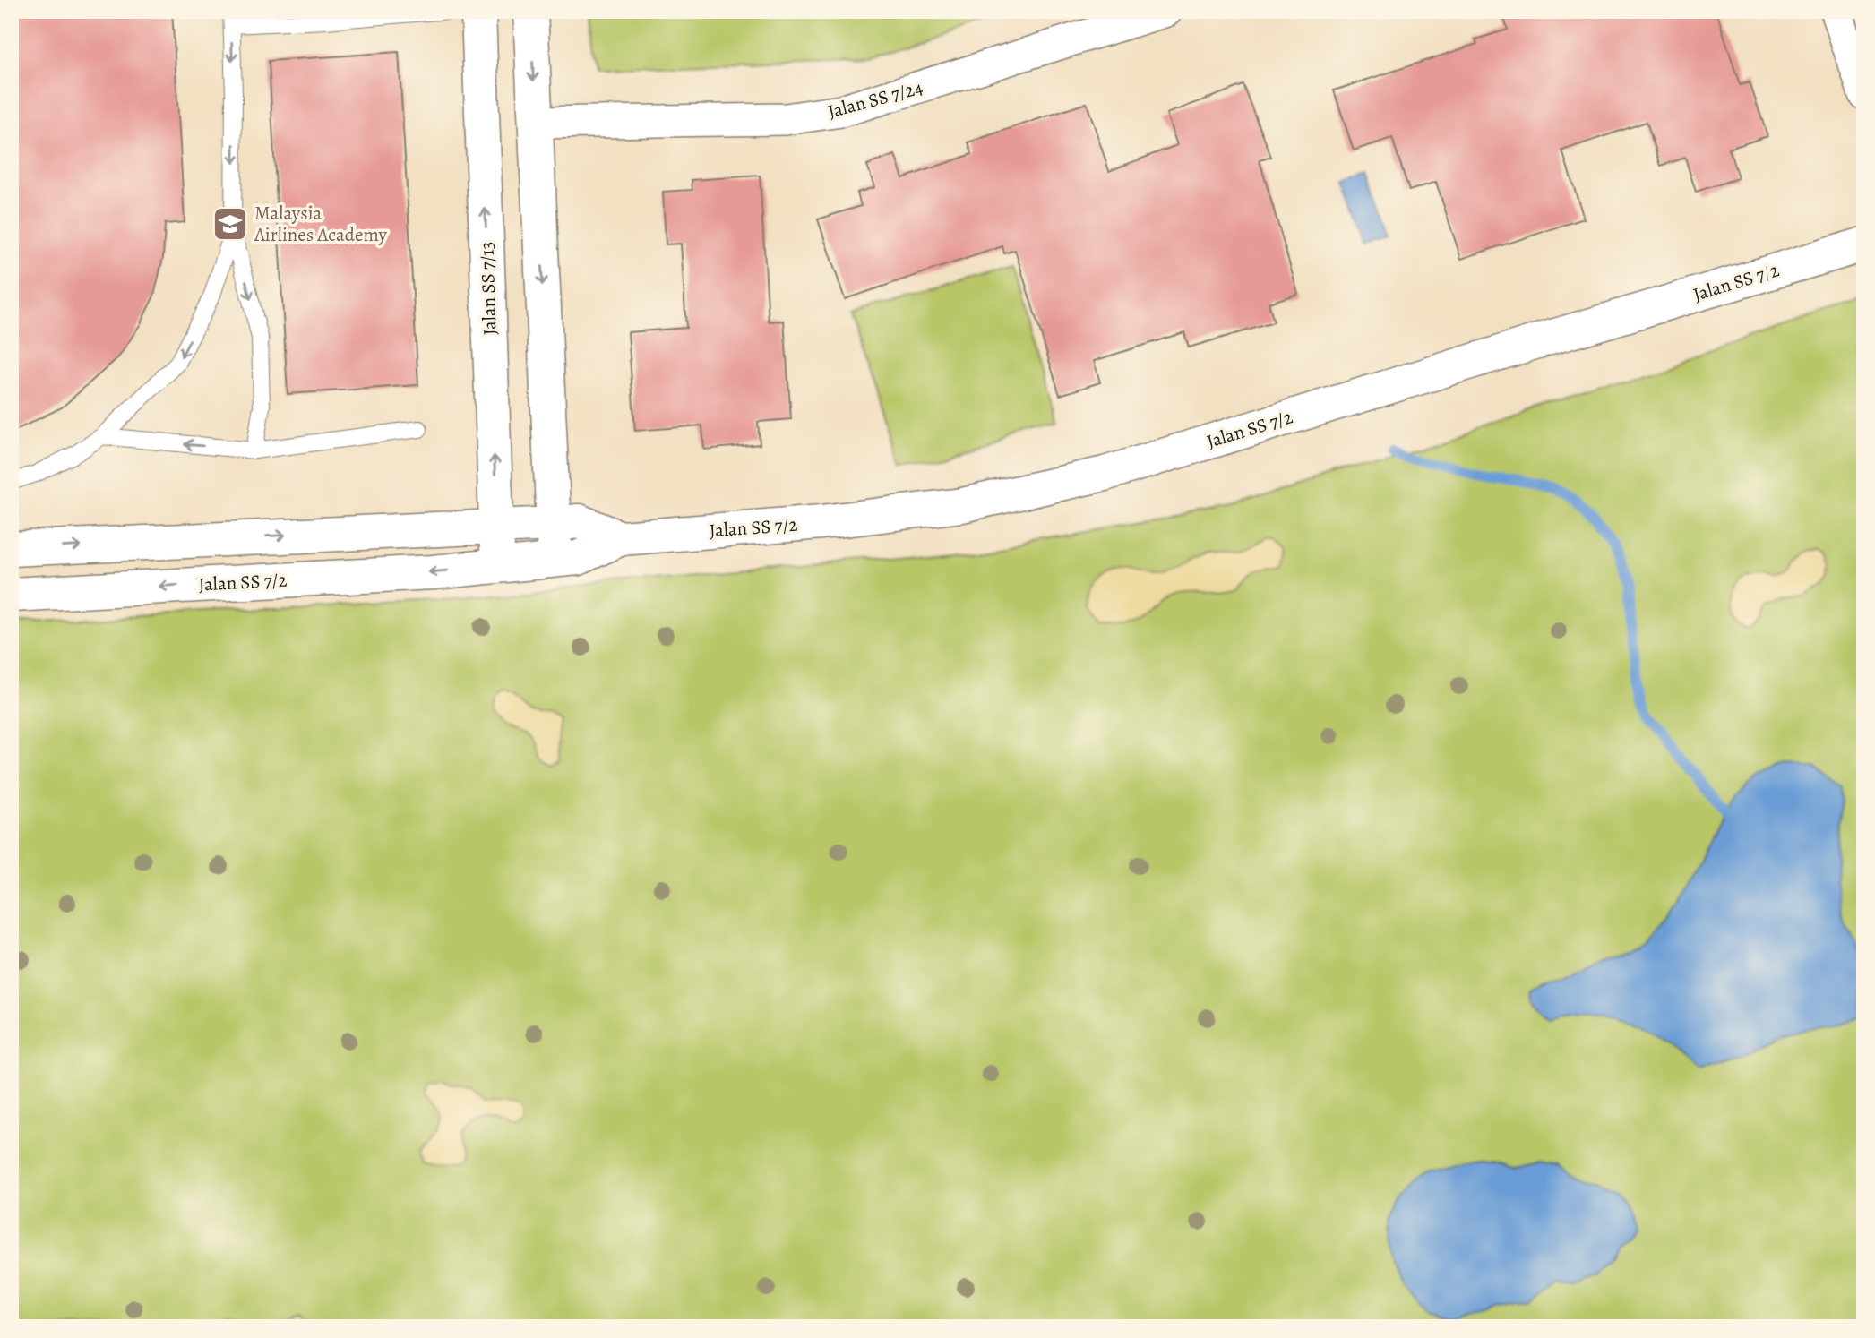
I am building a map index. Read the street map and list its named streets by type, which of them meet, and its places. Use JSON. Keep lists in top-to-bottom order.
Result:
{
  "streets": {
    "street": ["Jalan SS 7/24", "Jalan SS 7/2", "Jalan SS 7/13"]
  },
  "crossings": [
    ["Jalan SS 7/2", "Jalan SS 7/13"]
  ],
  "places": {
    "school or university": ["Malaysia Airlines Academy"]
  }
}
